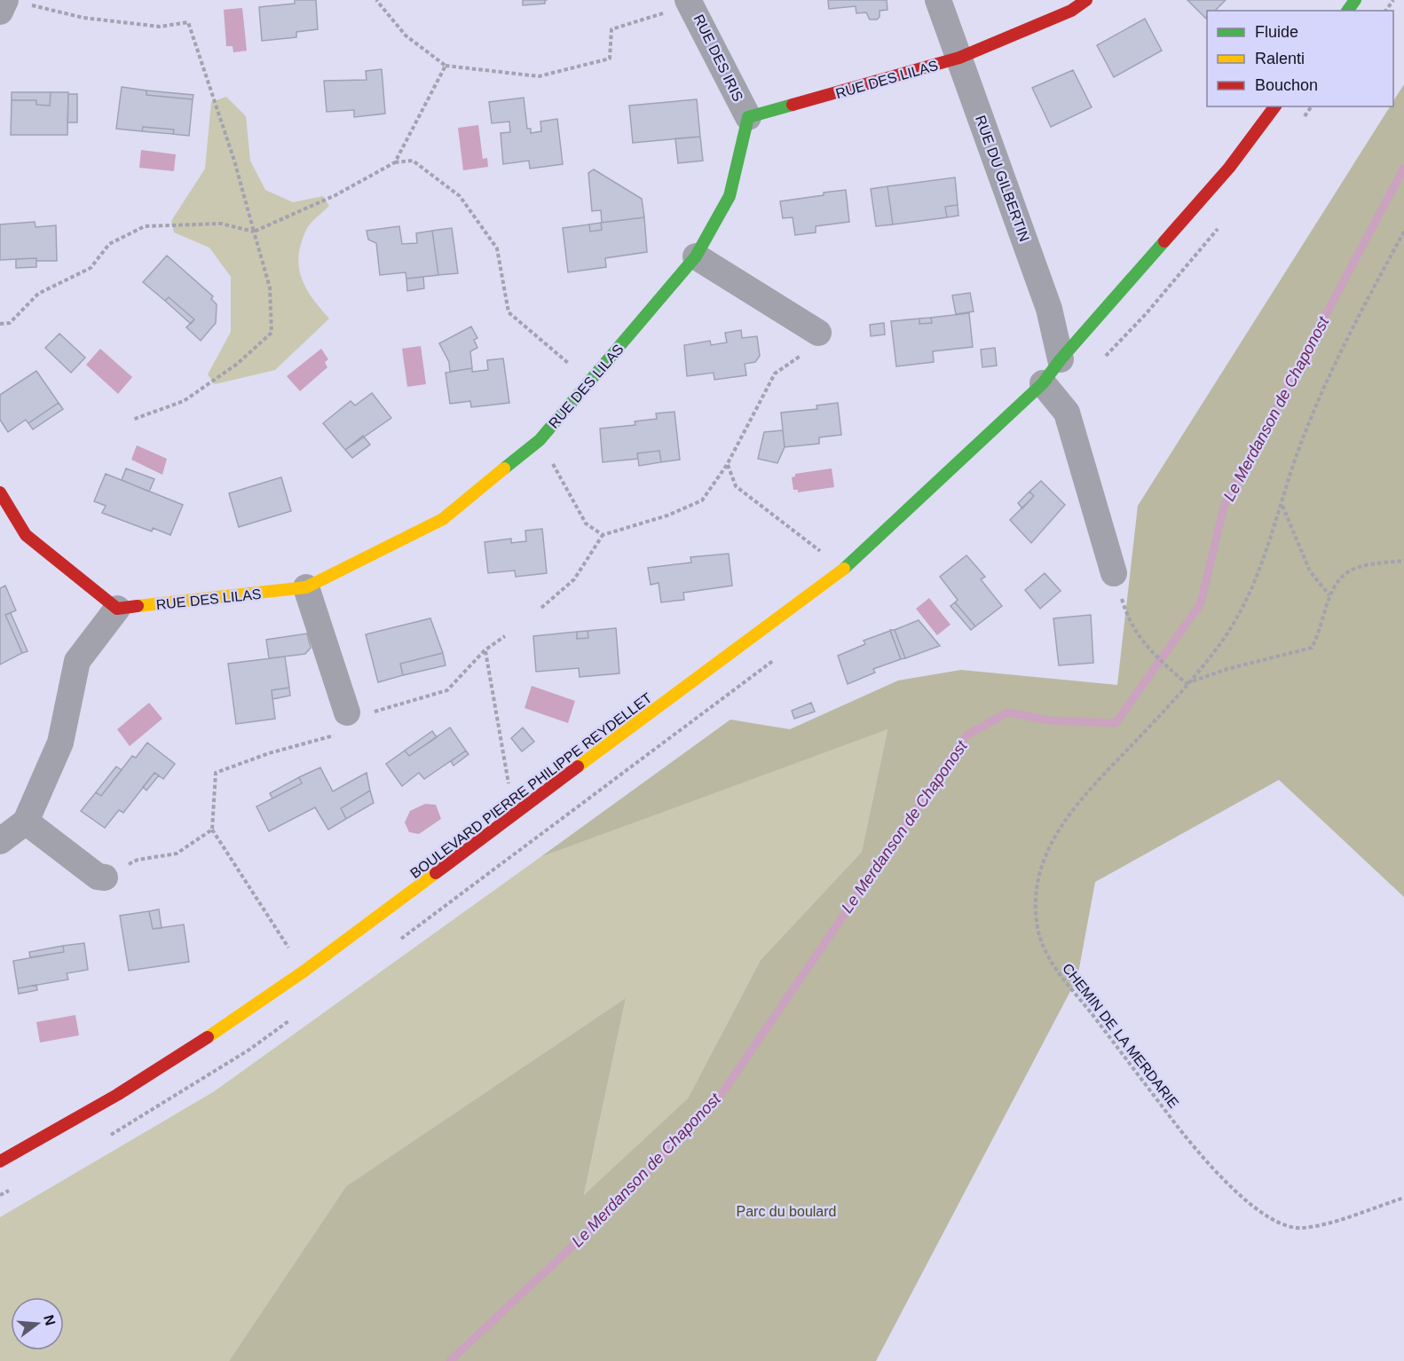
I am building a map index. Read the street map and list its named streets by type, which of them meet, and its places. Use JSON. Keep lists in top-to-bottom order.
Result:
{
  "streets": {
    "main road": ["RUE DES LILAS", "BOULEVARD PIERRE PHILIPPE REYDELLET"],
    "street": ["RUE DES IRIS", "RUE DU GILBERTIN"],
    "path": ["CHEMIN DE LA MERDARIE"]
  },
  "crossings": [
    ["RUE DES IRIS", "RUE DES LILAS"],
    ["RUE DES LILAS", "RUE DU GILBERTIN"],
    ["RUE DU GILBERTIN", "BOULEVARD PIERRE PHILIPPE REYDELLET"]
  ],
  "water": ["Le Merdanson de Chaponost"],
  "parks": ["Parc du boulard"],
  "legend": ["Fluide", "Ralenti", "Bouchon"],
  "north": "right"
}
